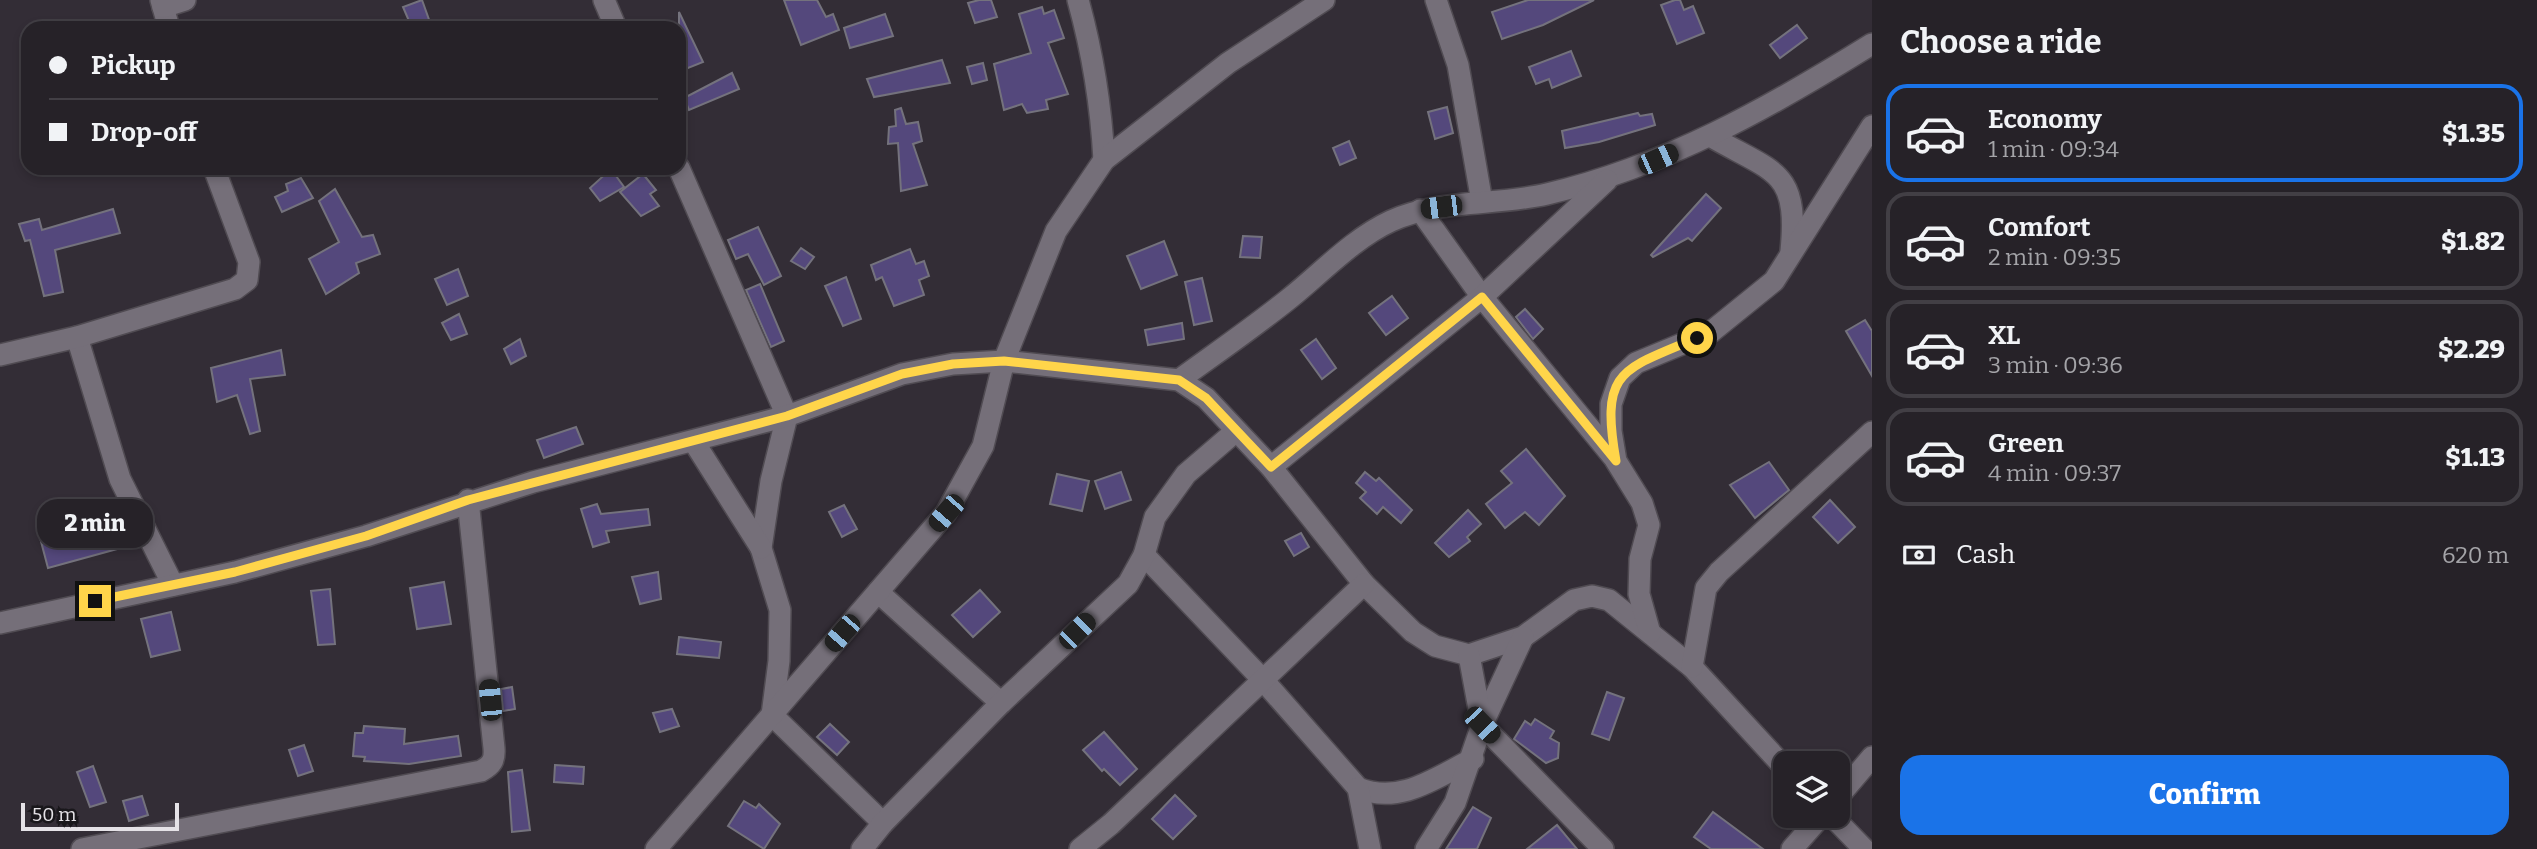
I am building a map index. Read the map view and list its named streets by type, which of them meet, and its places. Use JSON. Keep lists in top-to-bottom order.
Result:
{
  "scale_bar": "50 m",
  "page": {
    "heading": "Choose a ride",
    "banner": ["Pickup", "Drop-off"],
    "list": [
      {
        "name": "Economy",
        "note": "1 min · 09:34",
        "value": "$1.35"
      },
      {
        "name": "Comfort",
        "note": "2 min · 09:35",
        "value": "$1.82"
      },
      {
        "name": "XL",
        "note": "3 min · 09:36",
        "value": "$2.29"
      },
      {
        "name": "Green",
        "note": "4 min · 09:37",
        "value": "$1.13"
      }
    ],
    "bubble": "2 min",
    "pay": ["Cash", "620 m"],
    "buttons": "Confirm",
    "scale": "50 m"
  }
}
